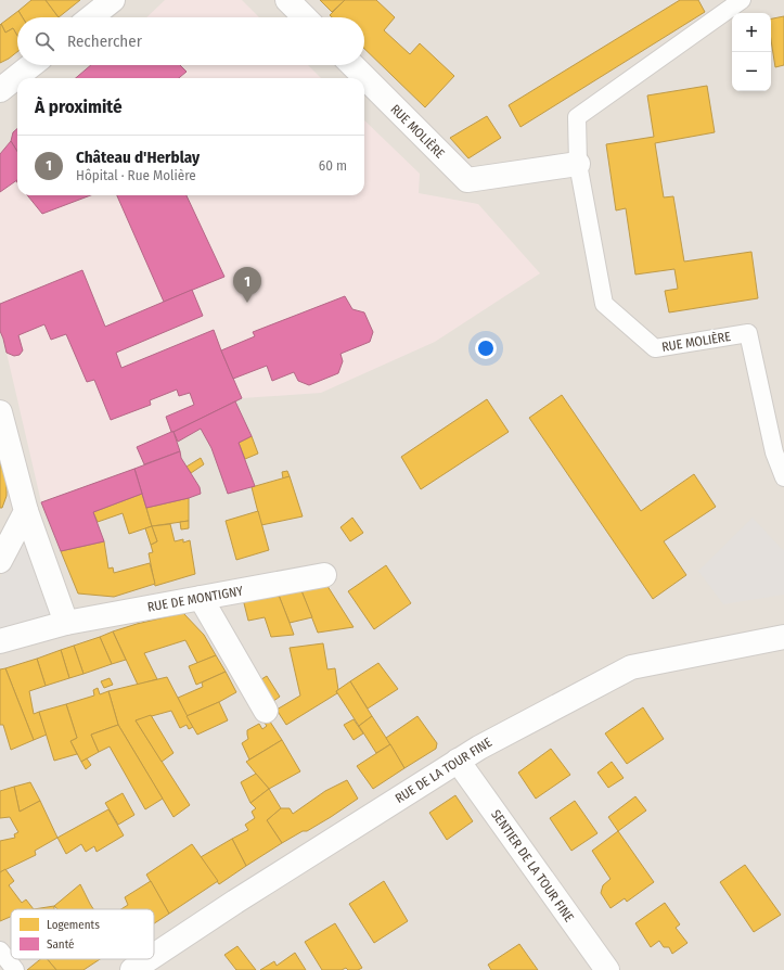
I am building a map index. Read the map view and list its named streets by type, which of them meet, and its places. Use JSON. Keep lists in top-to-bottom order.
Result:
{
  "streets": {
    "street": [
      "RUE MOLIÈRE",
      "RUE DE MONTIGNY",
      "RUE DE LA TOUR FINE",
      "SENTIER DE LA TOUR FINE"
    ]
  },
  "crossings": [
    ["RUE DE LA TOUR FINE", "SENTIER DE LA TOUR FINE"]
  ],
  "legend": ["Logements", "Santé"],
  "page": {
    "map_buttons": ["+", "−"],
    "search": "Rechercher",
    "heading": "À proximité",
    "list": [
      {
        "mark": "1",
        "name": "Château d'Herblay",
        "note": "Hôpital · Rue Molière",
        "value": "60 m"
      }
    ],
    "pins": "1"
  }
}
